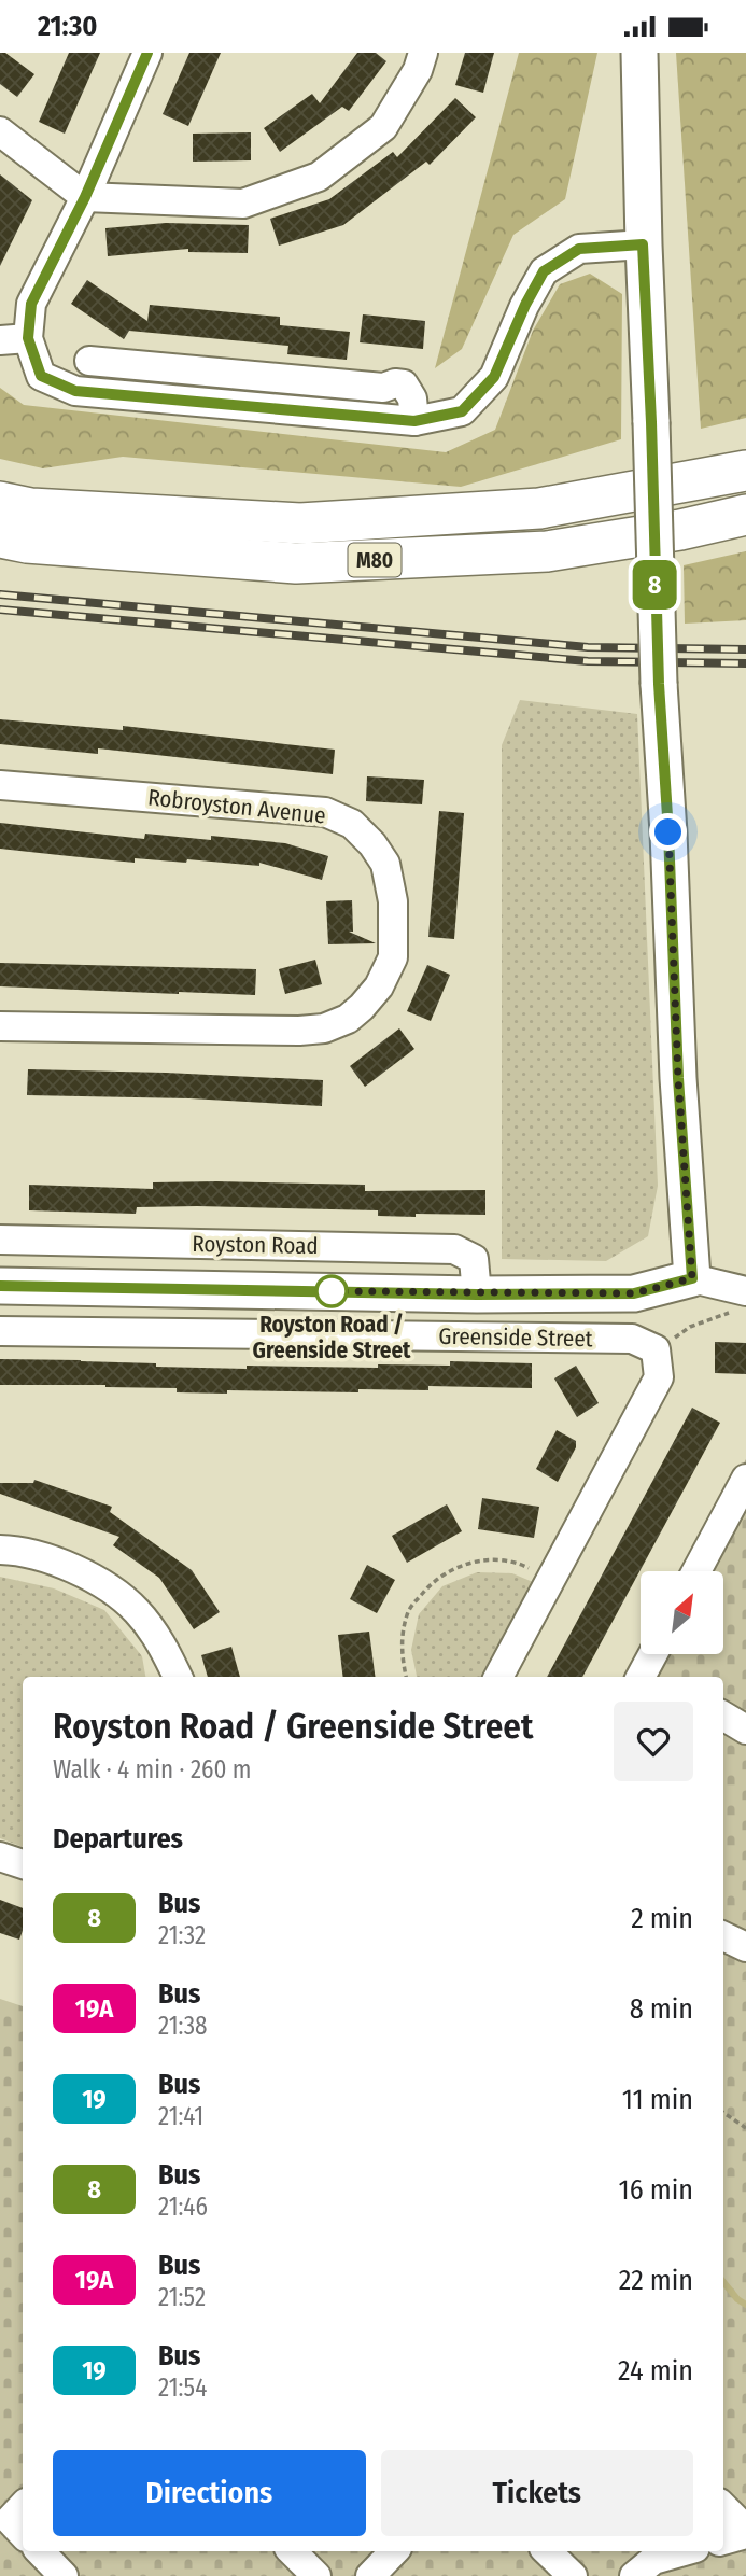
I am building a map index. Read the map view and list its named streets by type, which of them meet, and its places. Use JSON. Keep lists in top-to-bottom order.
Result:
{
  "streets": {
    "highway": ["M80"],
    "main road": ["Royston Road"],
    "street": ["Robroyston Avenue", "Greenside Street"]
  },
  "places": ["Royston Road / Greenside Street"],
  "lines": ["bus line 8"],
  "north": "top right",
  "page": {
    "status": "21:30",
    "on_map": "8",
    "heading": [
      ["Royston Road / Greenside Street", "Walk · 4 min · 260 m"],
      "Departures"
    ],
    "list": [
      {
        "mark": "8",
        "name": "Bus",
        "note": "21:32",
        "value": "2 min"
      },
      {
        "mark": "19A",
        "name": "Bus",
        "note": "21:38",
        "value": "8 min"
      },
      {
        "mark": "19",
        "name": "Bus",
        "note": "21:41",
        "value": "11 min"
      },
      {
        "mark": "8",
        "name": "Bus",
        "note": "21:46",
        "value": "16 min"
      },
      {
        "mark": "19A",
        "name": "Bus",
        "note": "21:52",
        "value": "22 min"
      },
      {
        "mark": "19",
        "name": "Bus",
        "note": "21:54",
        "value": "24 min"
      }
    ],
    "buttons": ["Directions", "Tickets"]
  }
}
